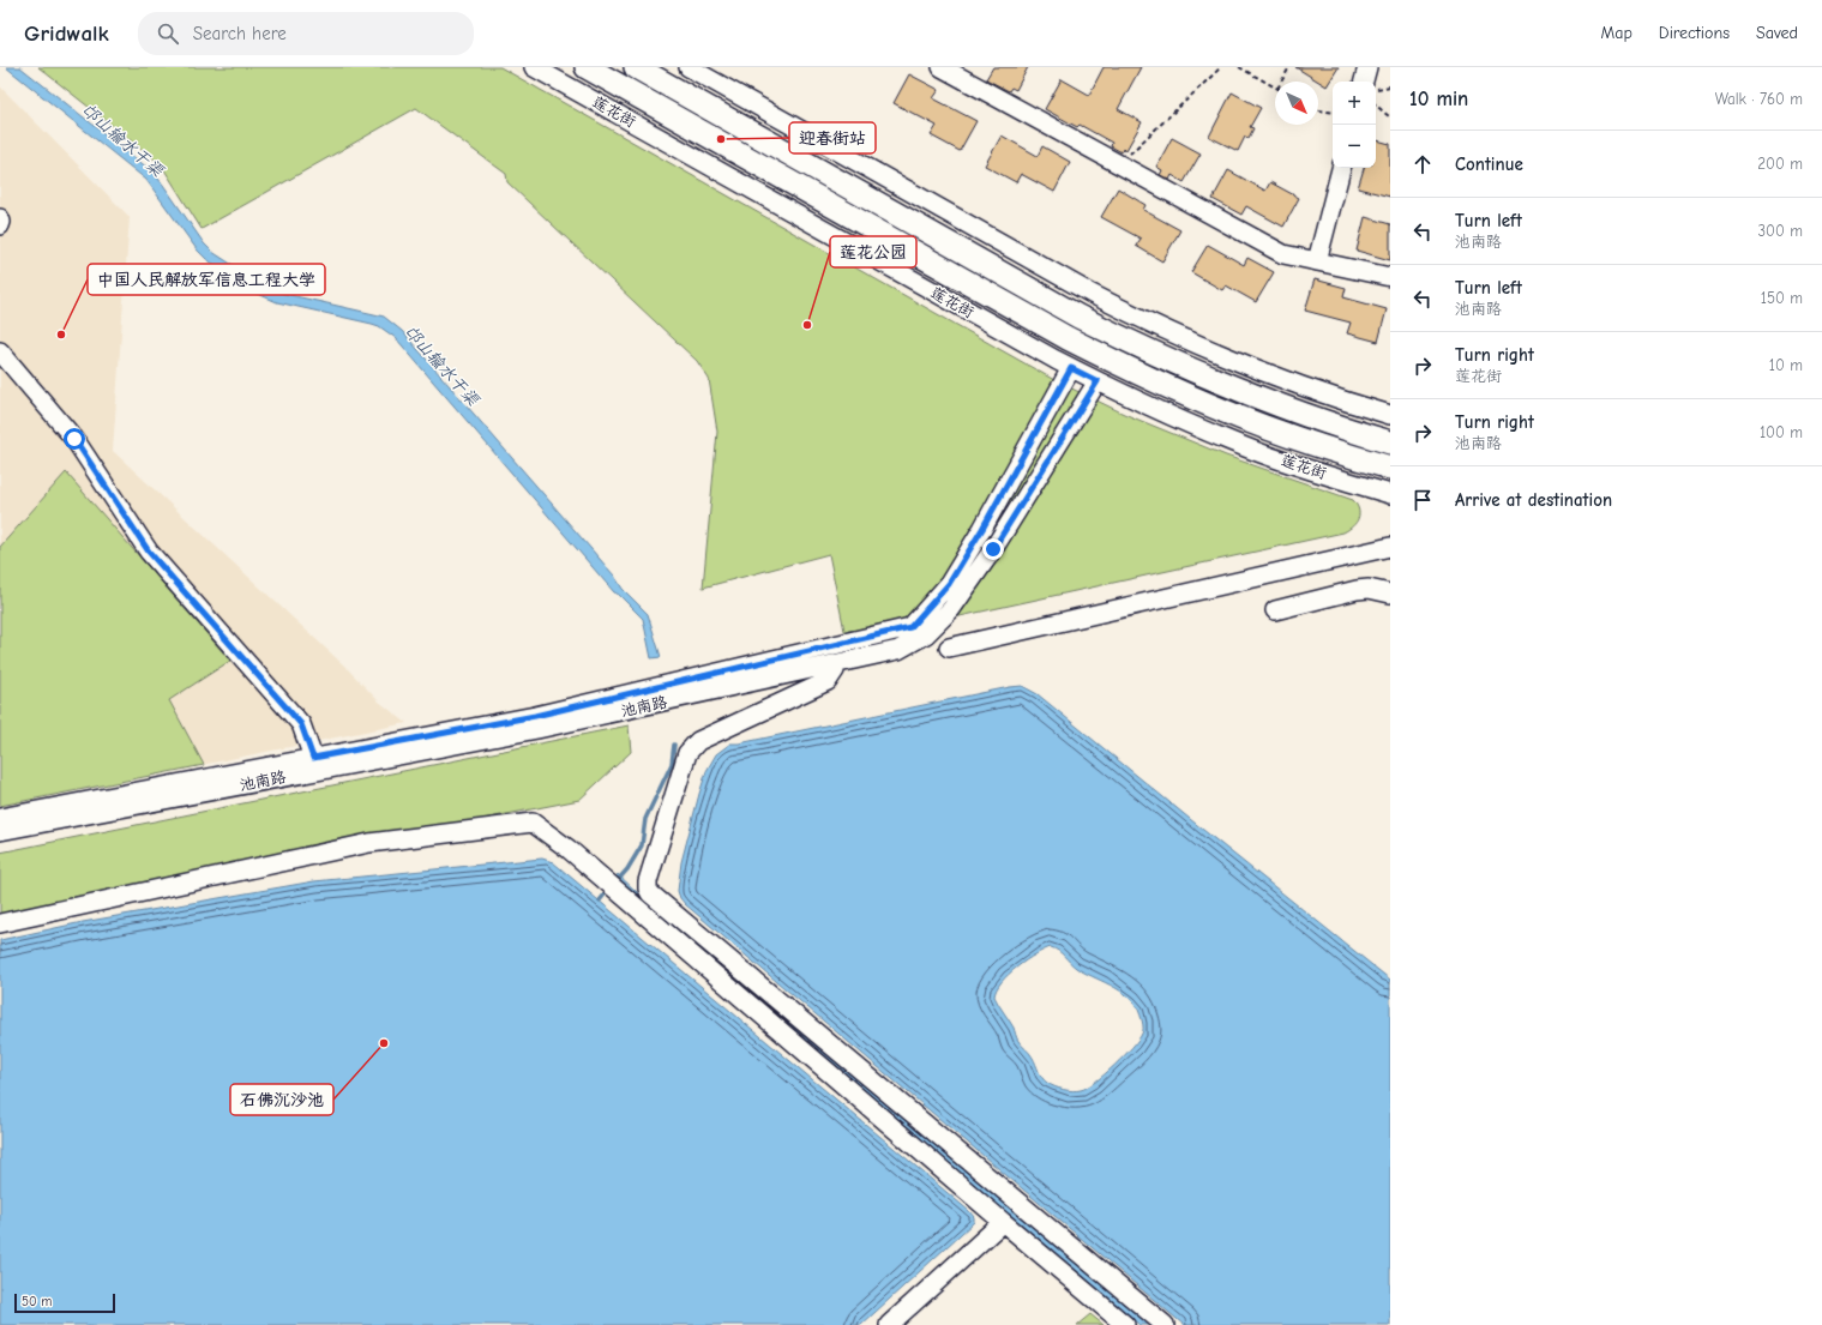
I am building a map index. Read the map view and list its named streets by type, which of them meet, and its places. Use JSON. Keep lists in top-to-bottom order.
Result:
{
  "streets": {
    "main road": ["莲花街"],
    "street": ["池南路"]
  },
  "crossings": [
    ["莲花街", "池南路"]
  ],
  "water": ["邙山输水干渠"],
  "places": [
    "迎春街站",
    "莲花公园",
    "中国人民解放军信息工程大学",
    "石佛沉沙池"
  ],
  "scale_bar": "50 m",
  "north": "bottom right",
  "page": {
    "header": "Gridwalk",
    "search": "Search here",
    "nav": ["Map", "Directions", "Saved"],
    "heading": ["10 min", "Walk · 760 m"],
    "map_buttons": ["+", "−"],
    "list": [
      ["Continue", "200 m"],
      ["Turn left", "池南路", "300 m"],
      ["Turn left", "池南路", "150 m"],
      ["Turn right", "莲花街", "10 m"],
      ["Turn right", "池南路", "100 m"],
      "Arrive at destination"
    ],
    "scale": "50 m"
  }
}
